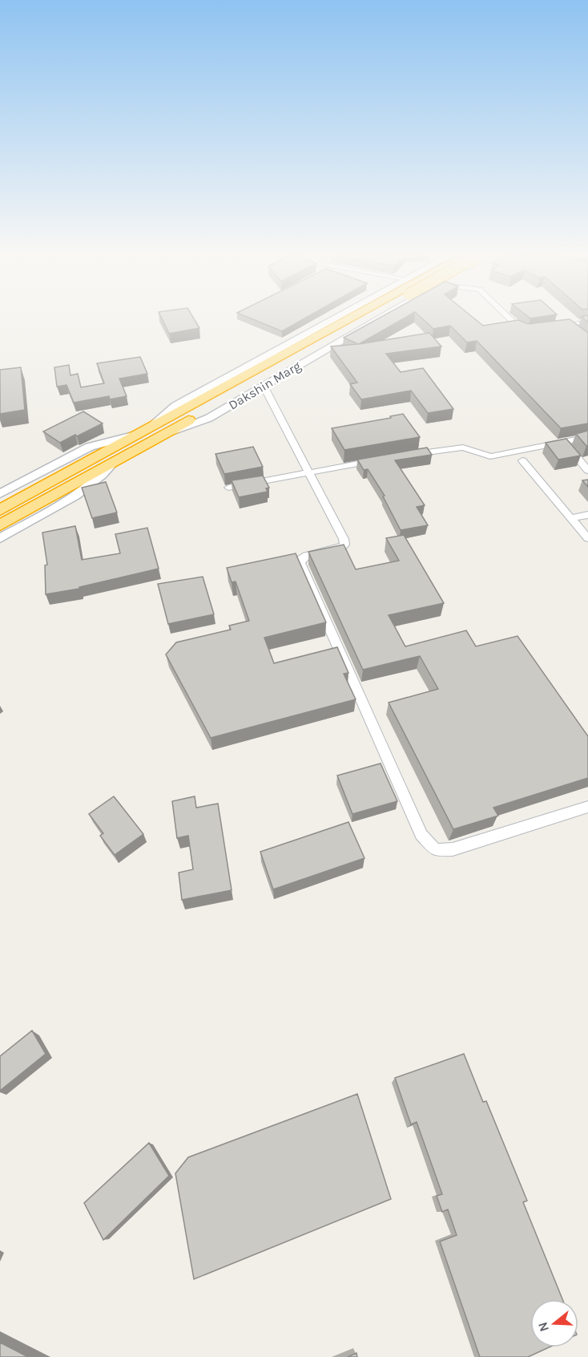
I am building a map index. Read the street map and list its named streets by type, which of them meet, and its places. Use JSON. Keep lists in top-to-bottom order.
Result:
{
  "streets": {
    "highway": ["Dakshin Marg"]
  },
  "north": "left"
}
